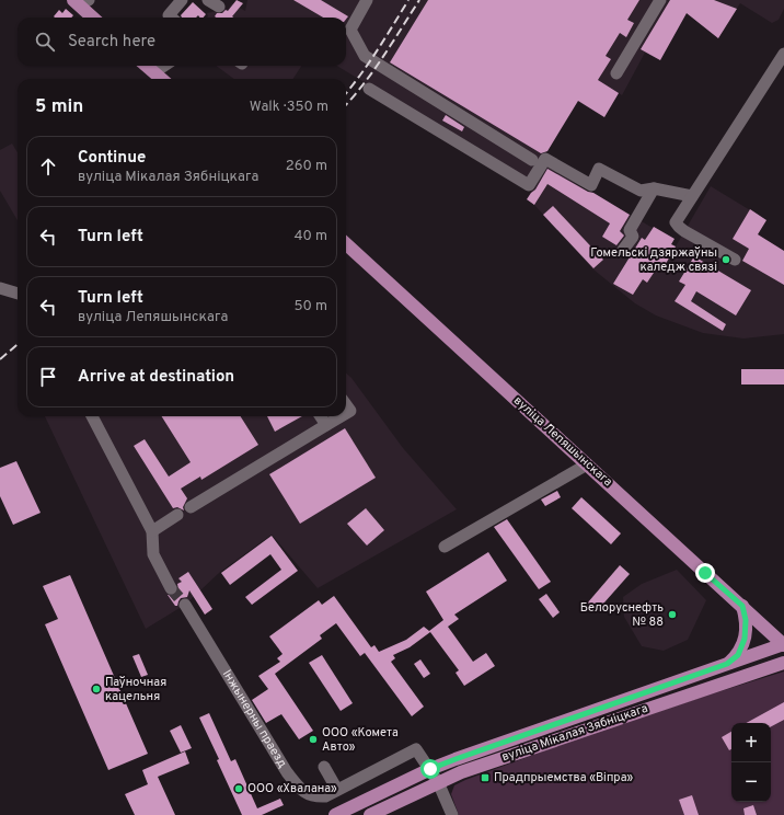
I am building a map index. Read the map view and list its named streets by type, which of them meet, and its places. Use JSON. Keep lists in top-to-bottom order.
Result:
{
  "streets": {
    "main road": ["вуліца Лепяшынскага", "вуліца Мікалая Зябніцкага"],
    "street": ["Інжынерны праезд"]
  },
  "crossings": [
    ["вуліца Лепяшынскага", "вуліца Мікалая Зябніцкага"],
    ["Інжынерны праезд", "вуліца Мікалая Зябніцкага"]
  ],
  "places": {
    "other": [
      "Гомельскі дзяржаўны каледж связі",
      "Белоруснефть № 88",
      "Паўночная кацельня",
      "ООО «Комета Авто»",
      "ООО «Хвалана»"
    ],
    "transit": ["Прадпрыемства «Віпра»"]
  },
  "page": {
    "search": "Search here",
    "heading": ["5 min", "Walk · 350 m"],
    "list": [
      ["Continue", "вуліца Мікалая Зябніцкага", "260 m"],
      ["Turn left", "40 m"],
      ["Turn left", "вуліца Лепяшынскага", "50 m"],
      "Arrive at destination"
    ],
    "map_buttons": ["+", "−"]
  }
}
